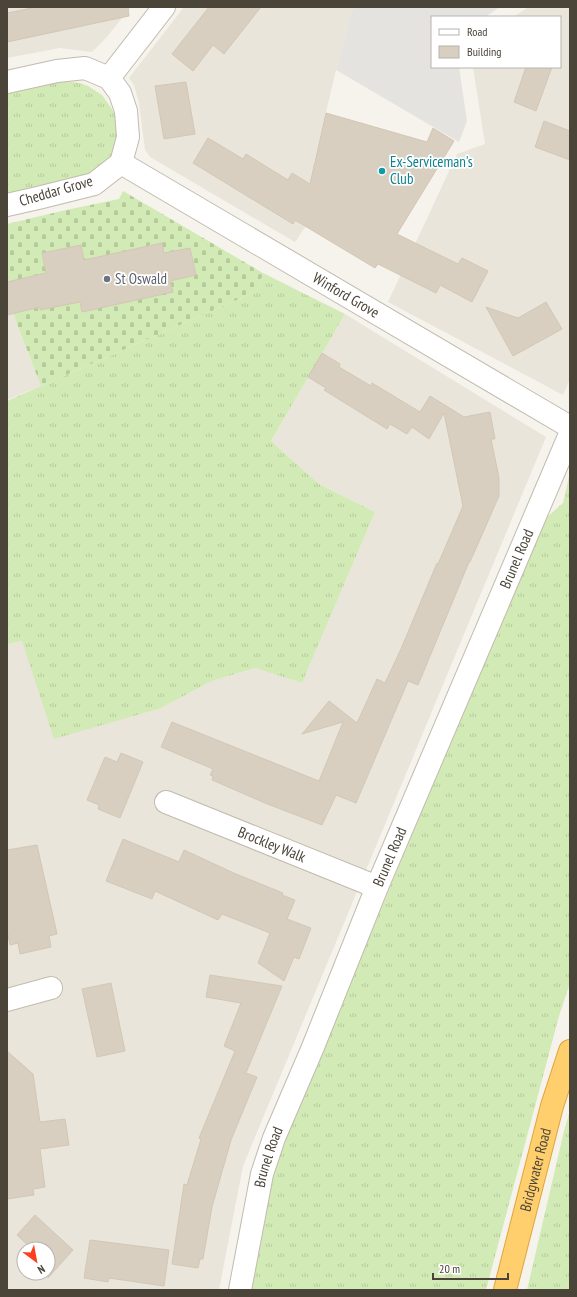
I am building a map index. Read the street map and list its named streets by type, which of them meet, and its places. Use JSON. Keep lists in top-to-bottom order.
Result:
{
  "streets": {
    "highway": ["Bridgwater Road"],
    "street": [
      "Cheddar Grove",
      "Winford Grove",
      "Brunel Road",
      "Brockley Walk"
    ]
  },
  "crossings": [
    ["Cheddar Grove", "Winford Grove"],
    ["Brunel Road", "Brockley Walk"]
  ],
  "places": ["Ex-Serviceman's Club", "St Oswald"],
  "legend": ["Road", "Building"],
  "scale_bar": "20 m",
  "north": "bottom right"
}
